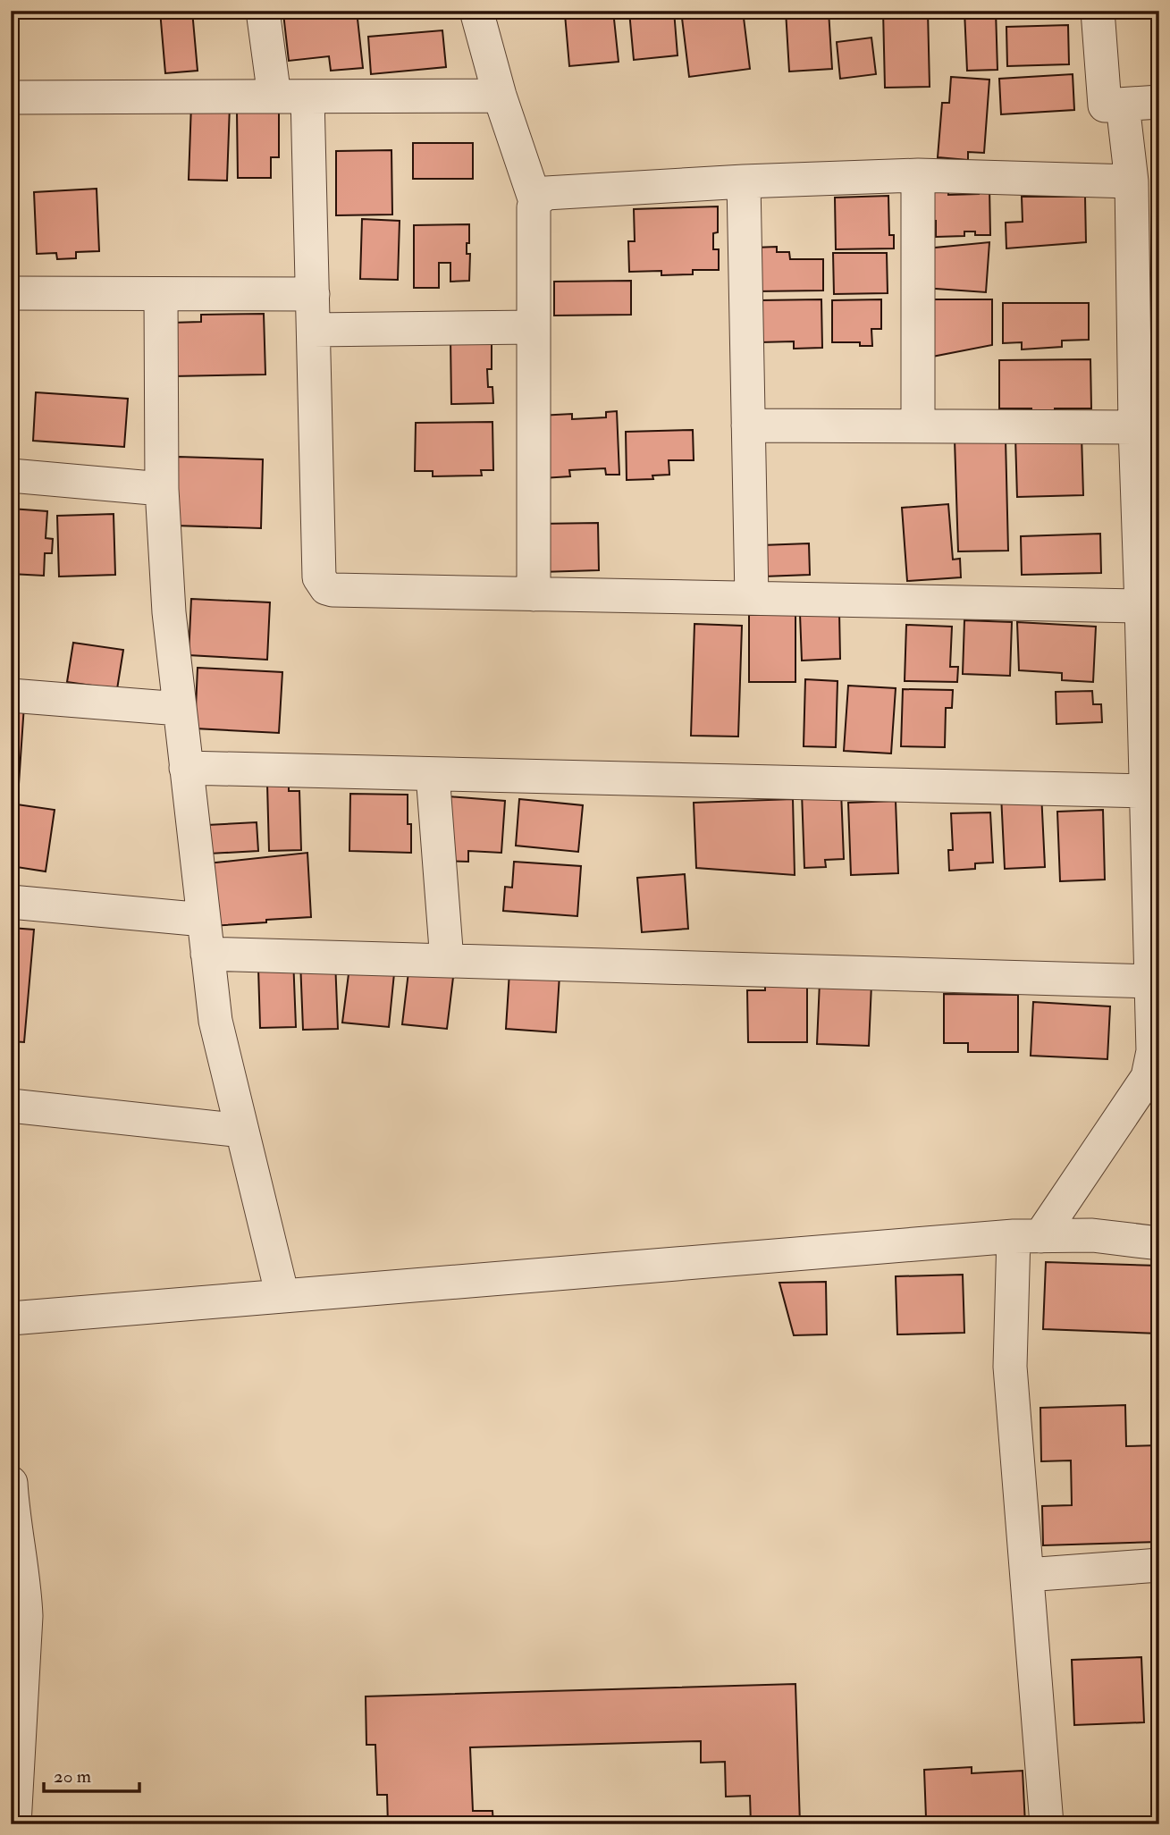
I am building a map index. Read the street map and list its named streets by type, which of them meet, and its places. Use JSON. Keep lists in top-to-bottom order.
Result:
{
  "scale_bar": "20 m"
}
